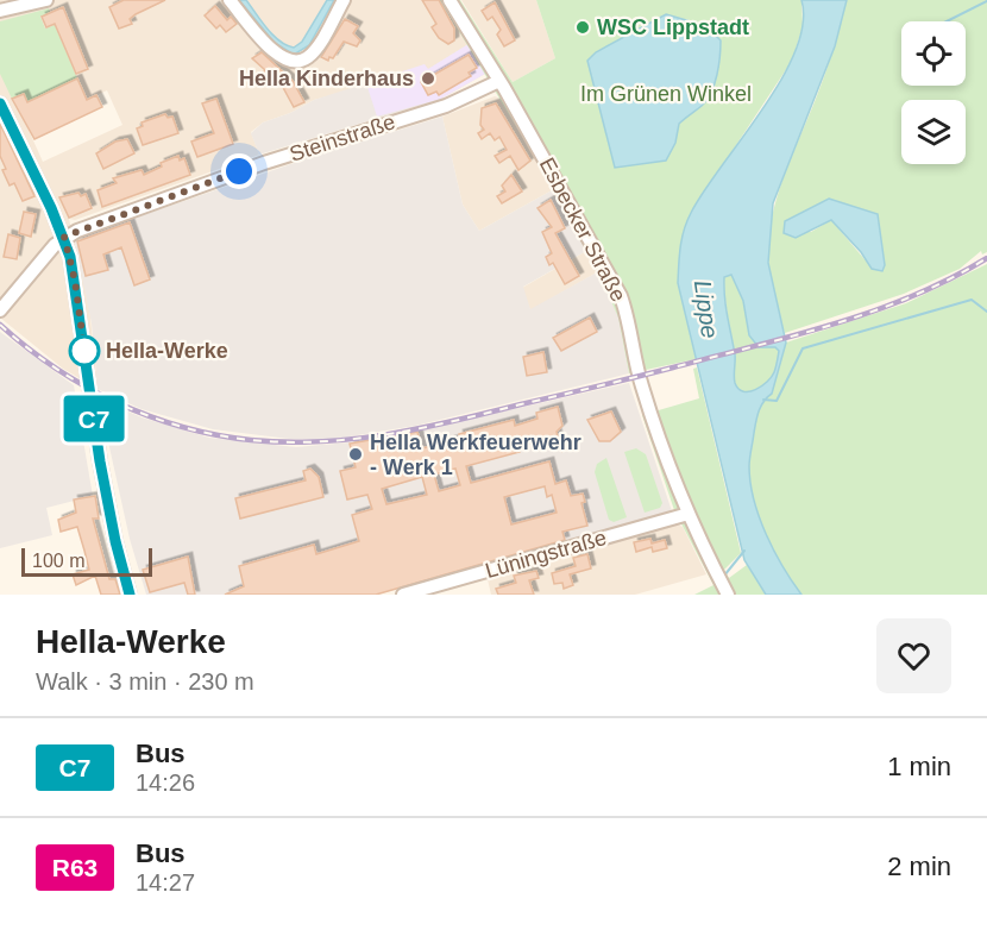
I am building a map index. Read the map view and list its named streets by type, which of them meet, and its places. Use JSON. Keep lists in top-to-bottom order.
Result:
{
  "streets": {
    "street": ["Steinstraße", "Esbecker Straße", "Lüningstraße"]
  },
  "crossings": [
    ["Steinstraße", "Esbecker Straße"],
    ["Esbecker Straße", "Lüningstraße"]
  ],
  "water": ["Lippe"],
  "parks": ["Im Grünen Winkel"],
  "places": [
    "WSC Lippstadt",
    "Hella Kinderhaus",
    "Hella-Werke",
    "Hella Werkfeuerwehr - Werk 1"
  ],
  "lines": ["bus line C7"],
  "scale_bar": "100 m",
  "page": {
    "on_map": "C7",
    "scale": "100 m",
    "heading": ["Hella-Werke", "Walk · 3 min · 230 m"],
    "list": [
      {
        "mark": "C7",
        "name": "Bus",
        "note": "14:26",
        "value": "1 min"
      },
      {
        "mark": "R63",
        "name": "Bus",
        "note": "14:27",
        "value": "2 min"
      }
    ]
  }
}
